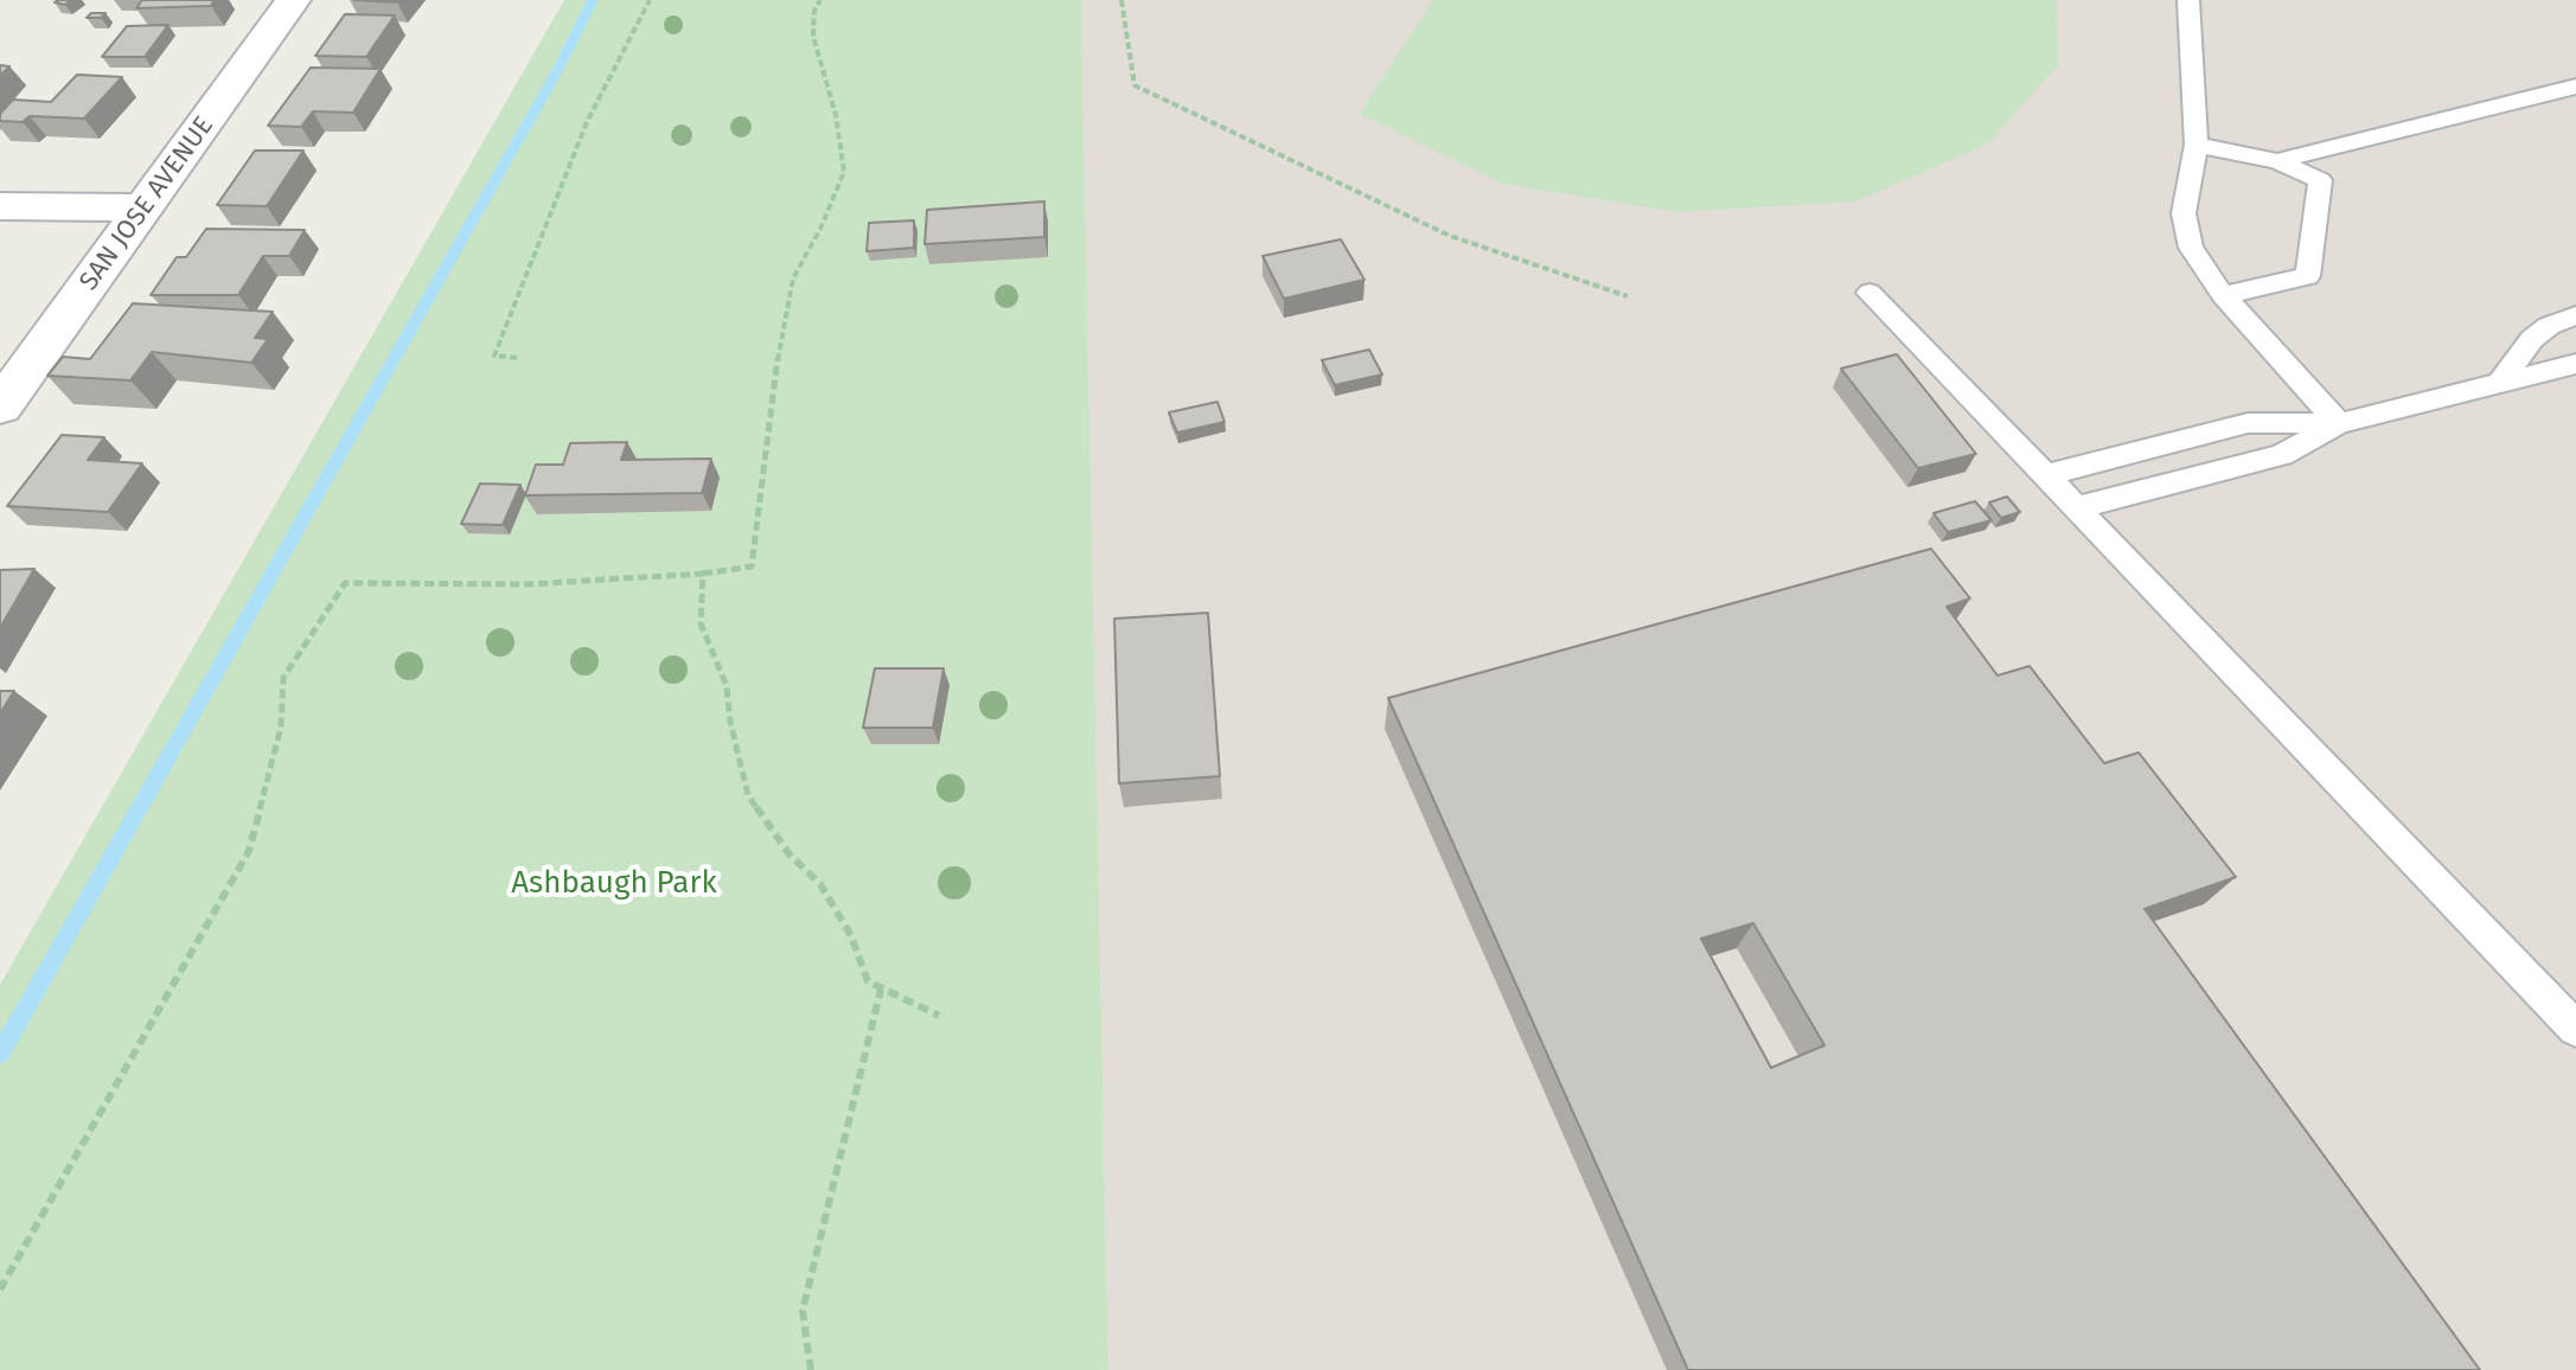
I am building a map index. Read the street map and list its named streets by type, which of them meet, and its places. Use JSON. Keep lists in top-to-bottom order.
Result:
{
  "streets": {
    "street": ["SAN JOSE AVENUE"]
  },
  "parks": ["Ashbaugh Park"]
}
